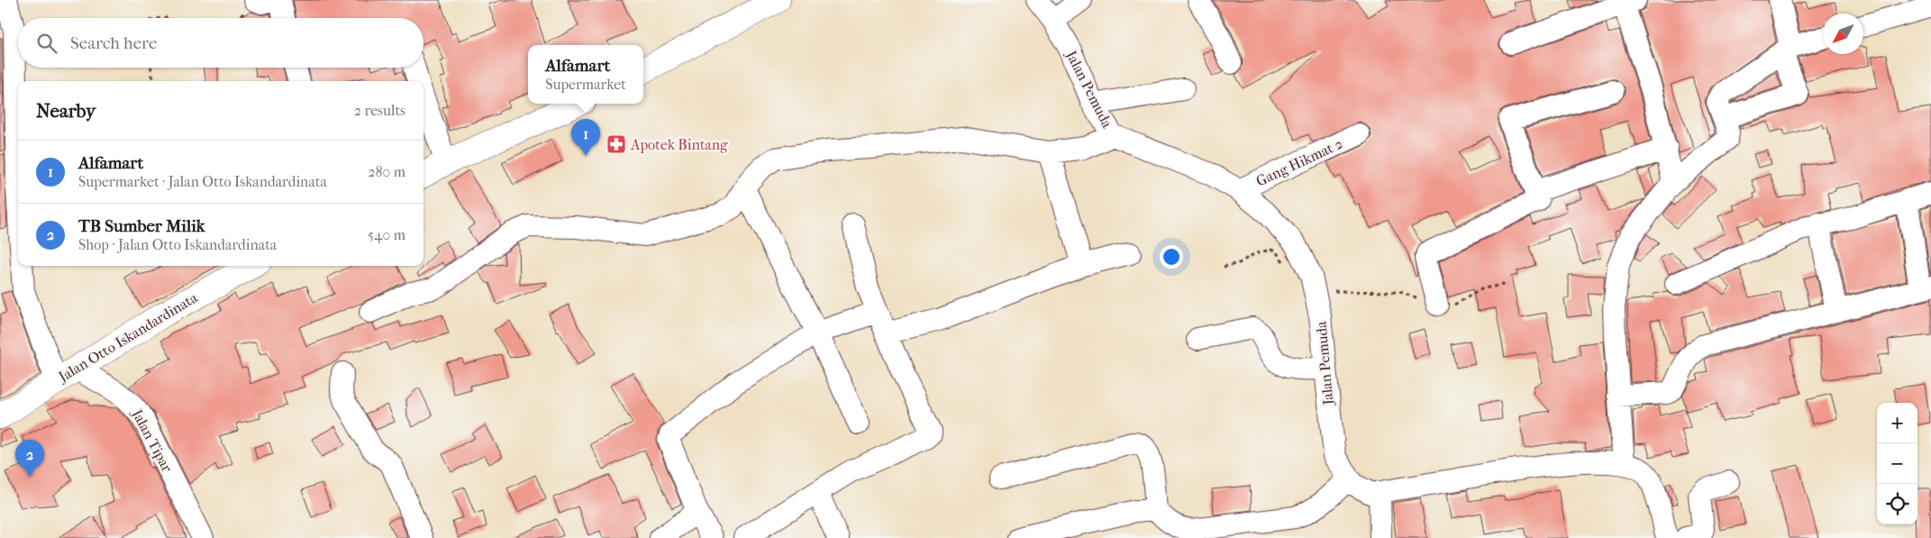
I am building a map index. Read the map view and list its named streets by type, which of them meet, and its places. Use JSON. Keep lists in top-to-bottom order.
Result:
{
  "streets": {
    "main road": ["Jalan Otto Iskandardinata"],
    "street": ["Jalan Pemuda", "Gang Hikmat 2", "Jalan Tipar"]
  },
  "crossings": [
    ["Jalan Pemuda", "Gang Hikmat 2"],
    ["Jalan Otto Iskandardinata", "Jalan Tipar"]
  ],
  "places": {
    "pharmacy": ["Apotek Bintang"]
  },
  "north": "bottom left",
  "page": {
    "search": "Search here",
    "popup": ["Alfamart", "Supermarket"],
    "heading": ["Nearby", "2 results"],
    "pins": ["1", "2"],
    "list": [
      {
        "mark": "1",
        "name": "Alfamart",
        "note": "Supermarket · Jalan Otto Iskandardinata",
        "value": "280 m"
      },
      {
        "mark": "2",
        "name": "TB Sumber Milik",
        "note": "Shop · Jalan Otto Iskandardinata",
        "value": "540 m"
      }
    ],
    "map_buttons": ["+", "−"]
  }
}
